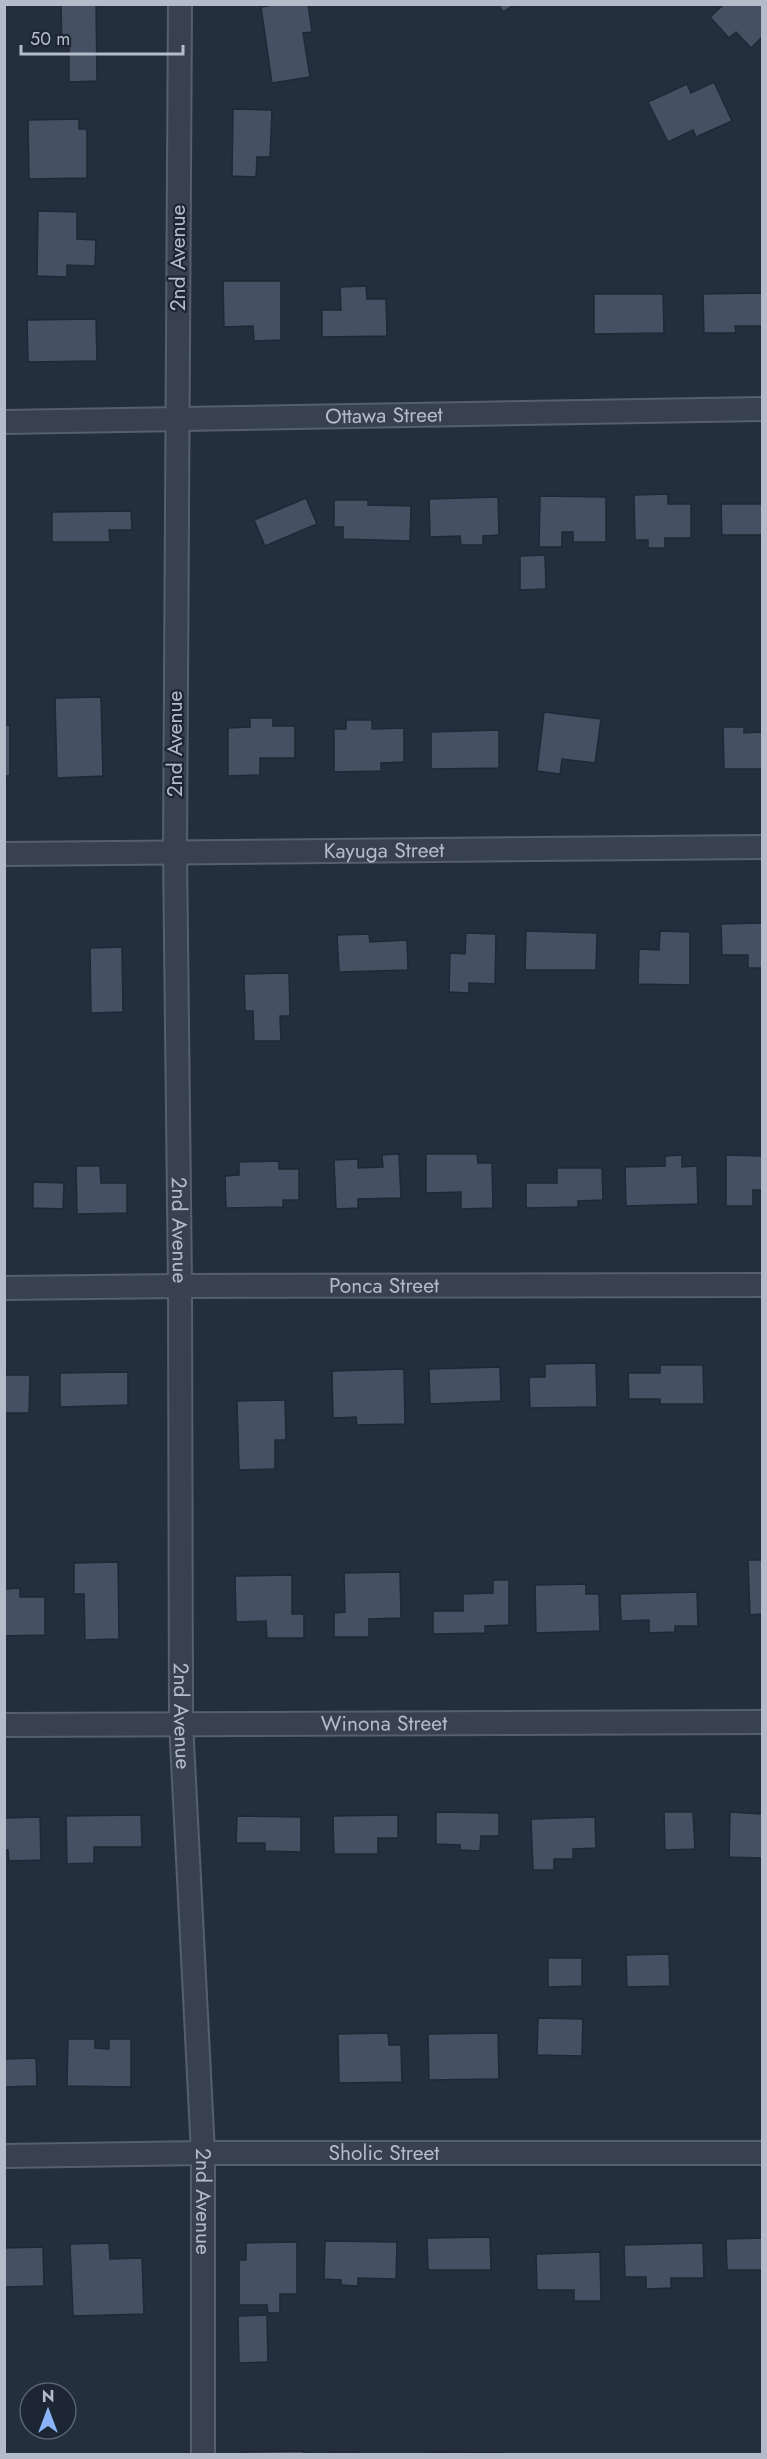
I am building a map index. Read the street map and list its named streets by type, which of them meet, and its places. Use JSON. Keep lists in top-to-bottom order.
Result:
{
  "streets": {
    "street": [
      "2nd Avenue",
      "Ottawa Street",
      "Kayuga Street",
      "Ponca Street",
      "Winona Street",
      "Sholic Street"
    ]
  },
  "crossings": [
    ["2nd Avenue", "Ottawa Street"],
    ["2nd Avenue", "Kayuga Street"],
    ["2nd Avenue", "Ponca Street"],
    ["2nd Avenue", "Winona Street"],
    ["2nd Avenue", "Sholic Street"]
  ],
  "scale_bar": "50 m",
  "north": "top"
}
